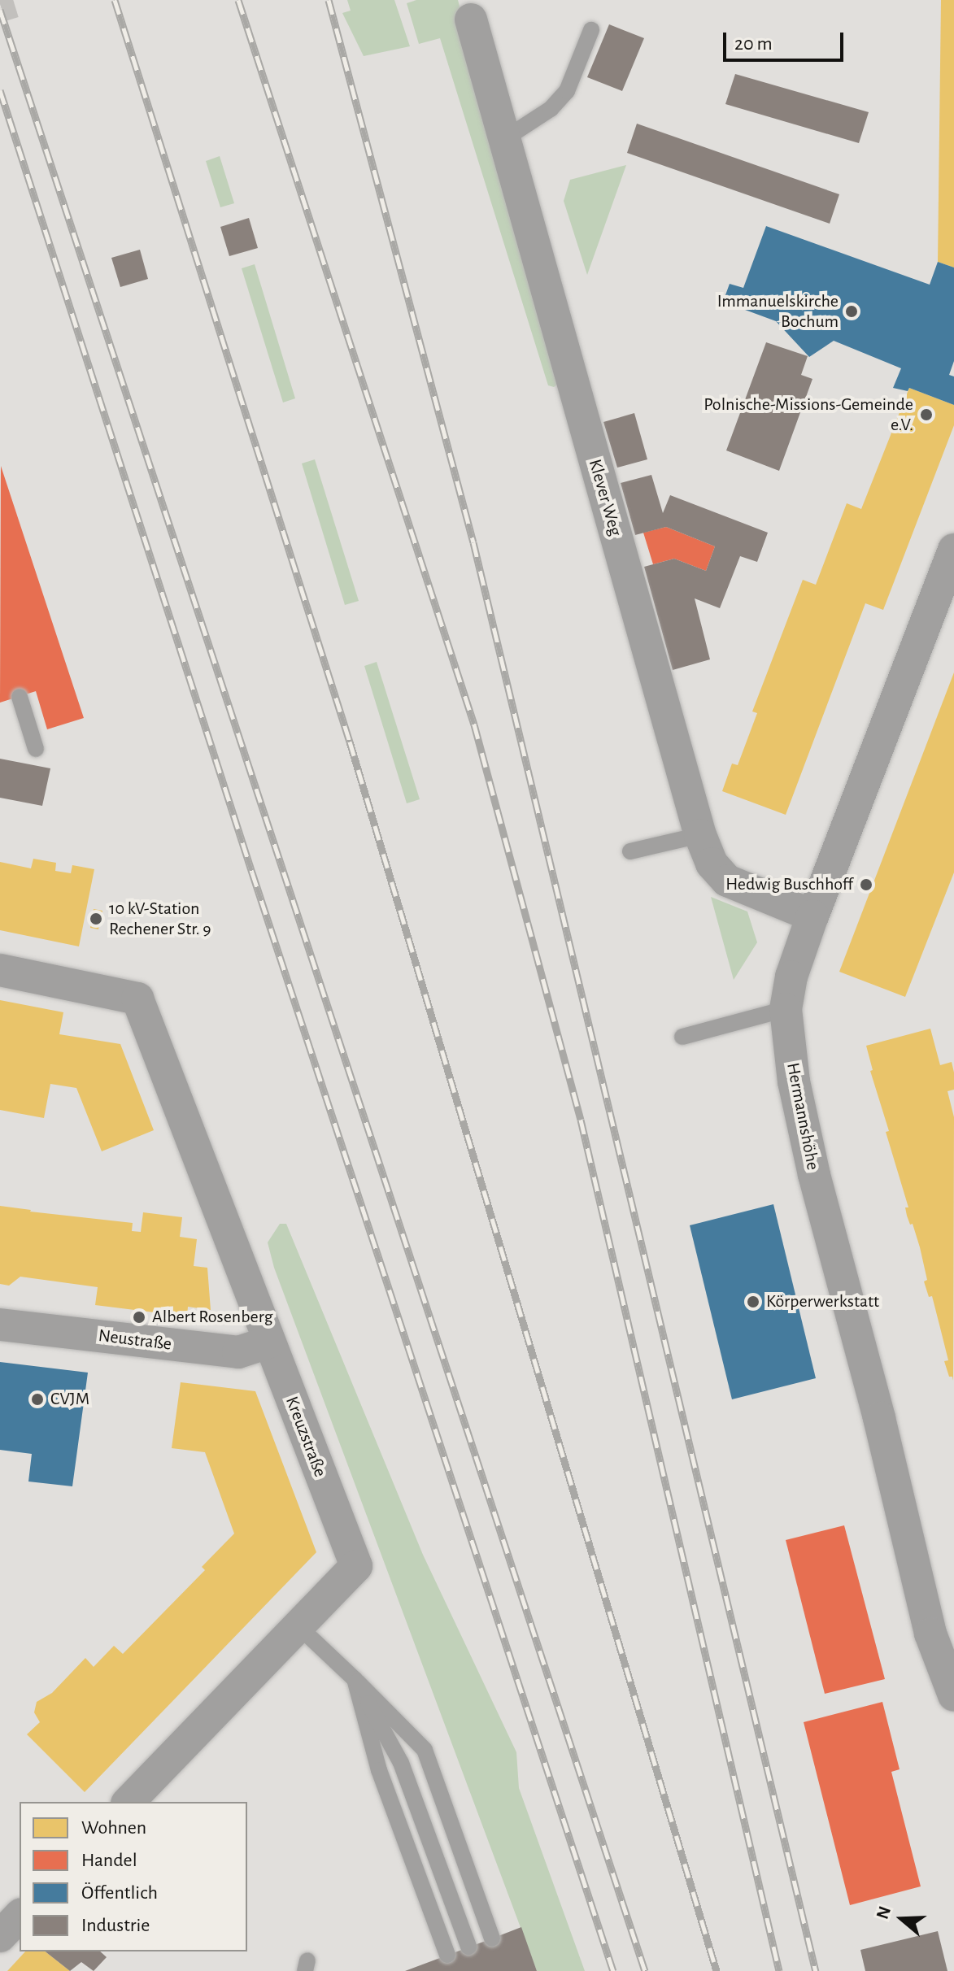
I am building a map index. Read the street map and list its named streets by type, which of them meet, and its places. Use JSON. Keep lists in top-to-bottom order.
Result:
{
  "streets": {
    "street": [
      "Klever Weg",
      "Hermannshöhe",
      "Neustraße",
      "Kreuzstraße"
    ]
  },
  "crossings": [
    ["Klever Weg", "Hermannshöhe"],
    ["Neustraße", "Kreuzstraße"]
  ],
  "places": [
    "Immanuelskirche Bochum",
    "Polnische-Missions-Gemeinde e.V.",
    "Hedwig Buschhoff",
    "10 kV-Station Rechener Str. 9",
    "Körperwerkstatt",
    "Albert Rosenberg",
    "CVJM"
  ],
  "legend": [
    "Wohnen",
    "Handel",
    "Öffentlich",
    "Industrie"
  ],
  "scale_bar": "20 m",
  "north": "left"
}
